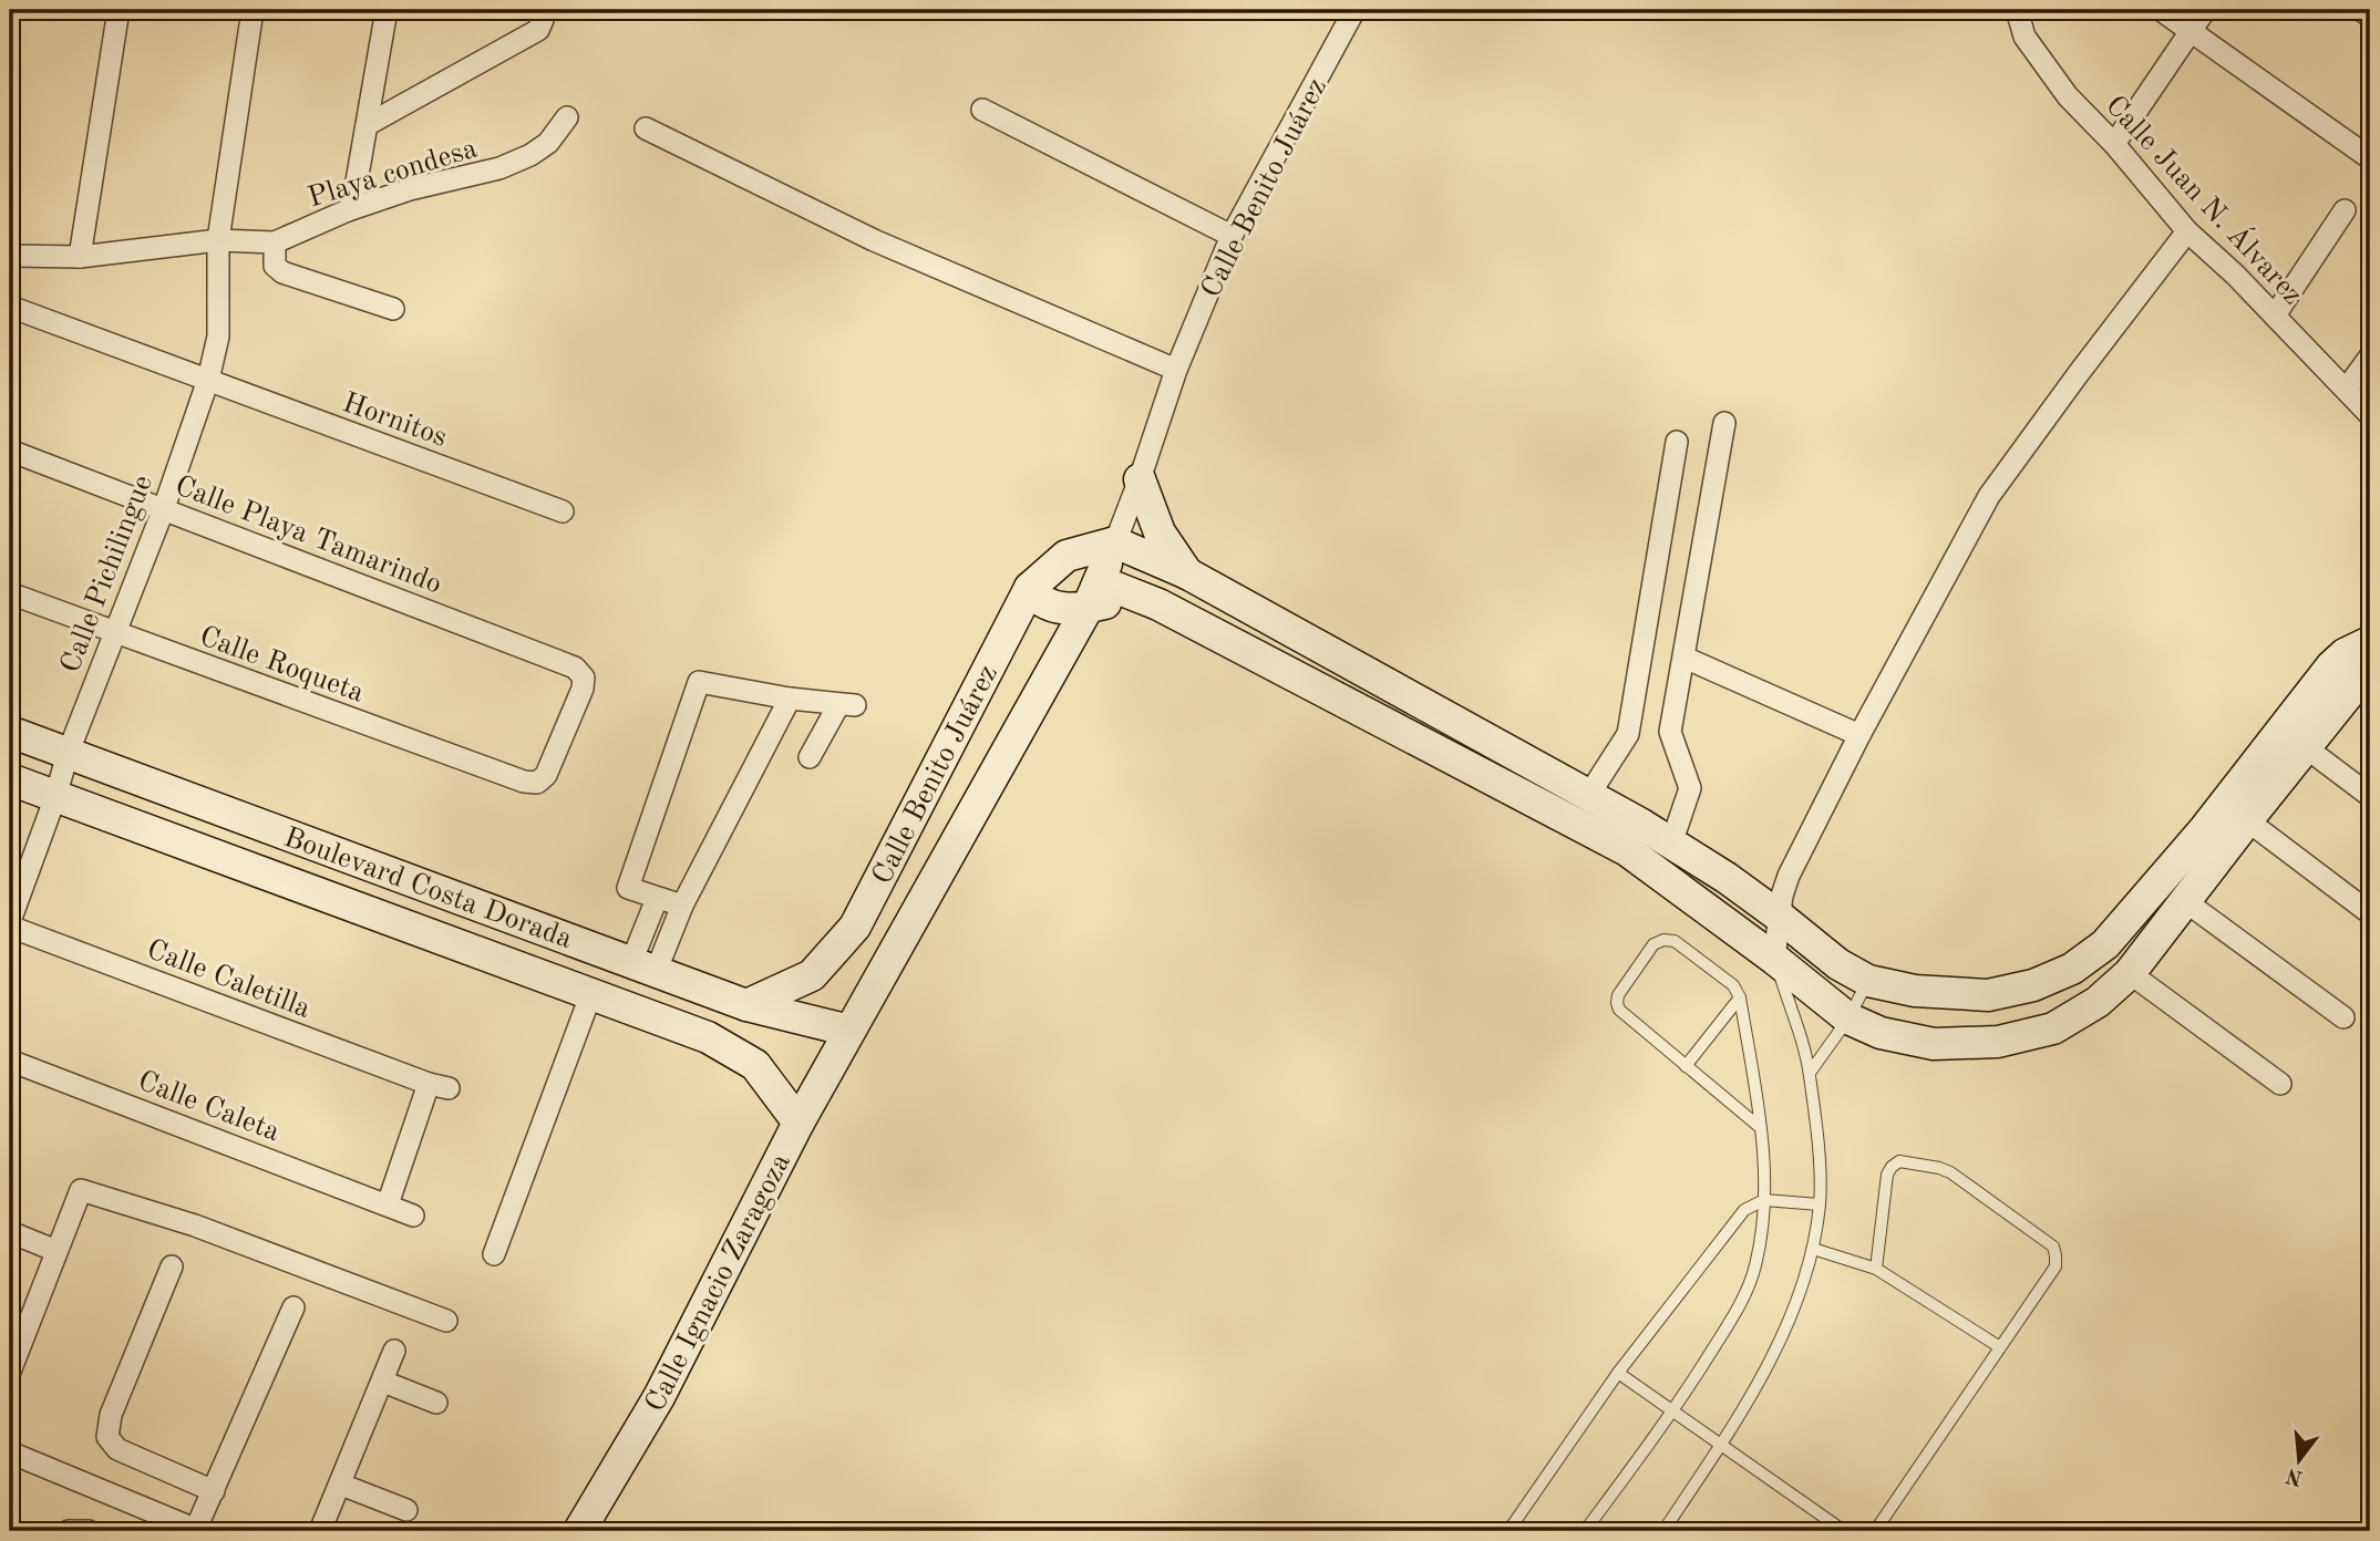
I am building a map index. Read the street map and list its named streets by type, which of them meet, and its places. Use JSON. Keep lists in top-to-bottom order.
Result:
{
  "streets": {
    "main road": ["Calle Benito Juárez", "Boulevard Costa Dorada", "Calle Ignacio Zaragoza"],
    "street": [
      "Playa condesa",
      "Calle Juan N. Álvarez",
      "Hornitos",
      "Calle Playa Tamarindo",
      "Calle Pichilingue",
      "Calle Roqueta",
      "Calle Caletilla",
      "Calle Caleta"
    ]
  },
  "crossings": [
    ["Playa condesa", "Calle Pichilingue"],
    ["Calle Benito Juárez", "Boulevard Costa Dorada"],
    ["Calle Benito Juárez", "Calle Ignacio Zaragoza"],
    ["Hornitos", "Calle Pichilingue"],
    ["Calle Playa Tamarindo", "Calle Pichilingue"],
    ["Calle Playa Tamarindo", "Calle Roqueta"],
    ["Calle Pichilingue", "Calle Roqueta"],
    ["Calle Pichilingue", "Boulevard Costa Dorada"],
    ["Calle Pichilingue", "Calle Caletilla"],
    ["Boulevard Costa Dorada", "Calle Ignacio Zaragoza"],
    ["Calle Caletilla", "Calle Caleta"]
  ],
  "north": "bottom"
}
